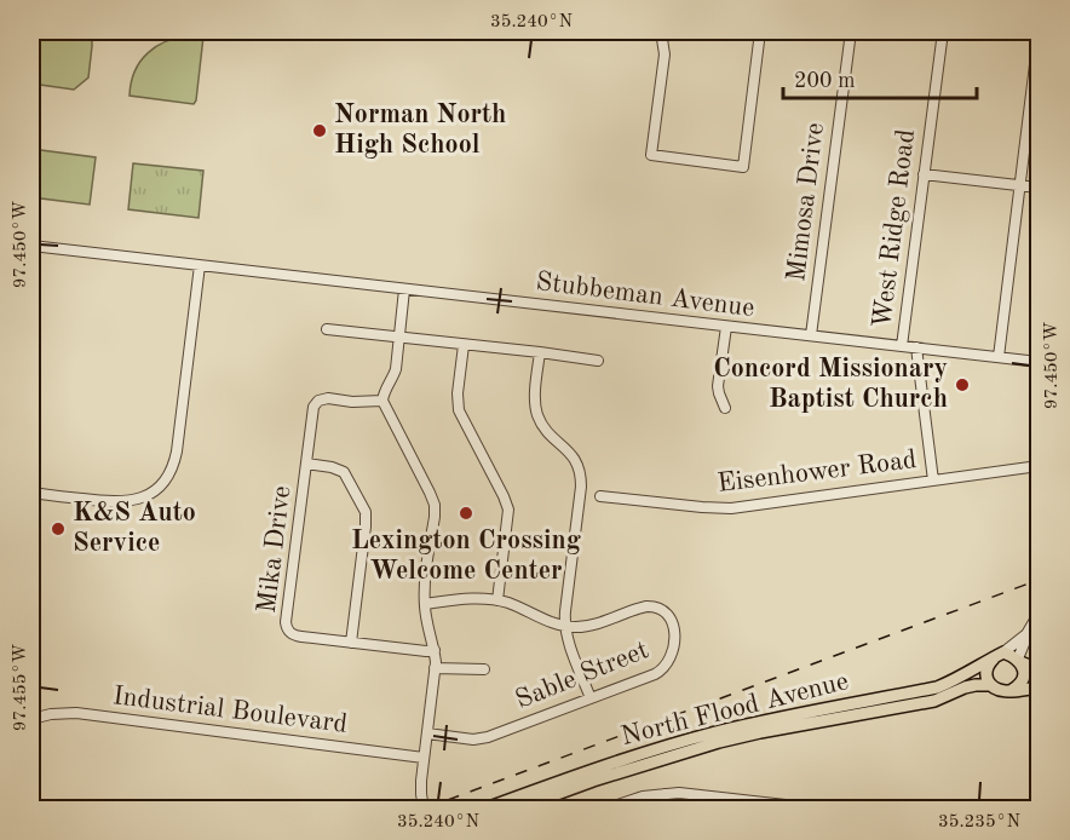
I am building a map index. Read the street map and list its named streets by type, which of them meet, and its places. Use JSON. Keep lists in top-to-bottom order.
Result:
{
  "streets": {
    "main road": ["North Flood Avenue"],
    "street": [
      "Mimosa Drive",
      "West Ridge Road",
      "Stubbeman Avenue",
      "Eisenhower Road",
      "Mika Drive",
      "Sable Street",
      "Industrial Boulevard"
    ]
  },
  "crossings": [
    ["Mimosa Drive", "Stubbeman Avenue"],
    ["West Ridge Road", "Stubbeman Avenue"]
  ],
  "places": [
    "Norman North High School",
    "Concord Missionary Baptist Church",
    "Lexington Crossing Welcome Center",
    "K&S Auto Service"
  ],
  "scale_bar": "200 m",
  "coordinates": [
    "35.240°N",
    "97.450°W",
    "97.455°W",
    "35.235°N"
  ]
}
